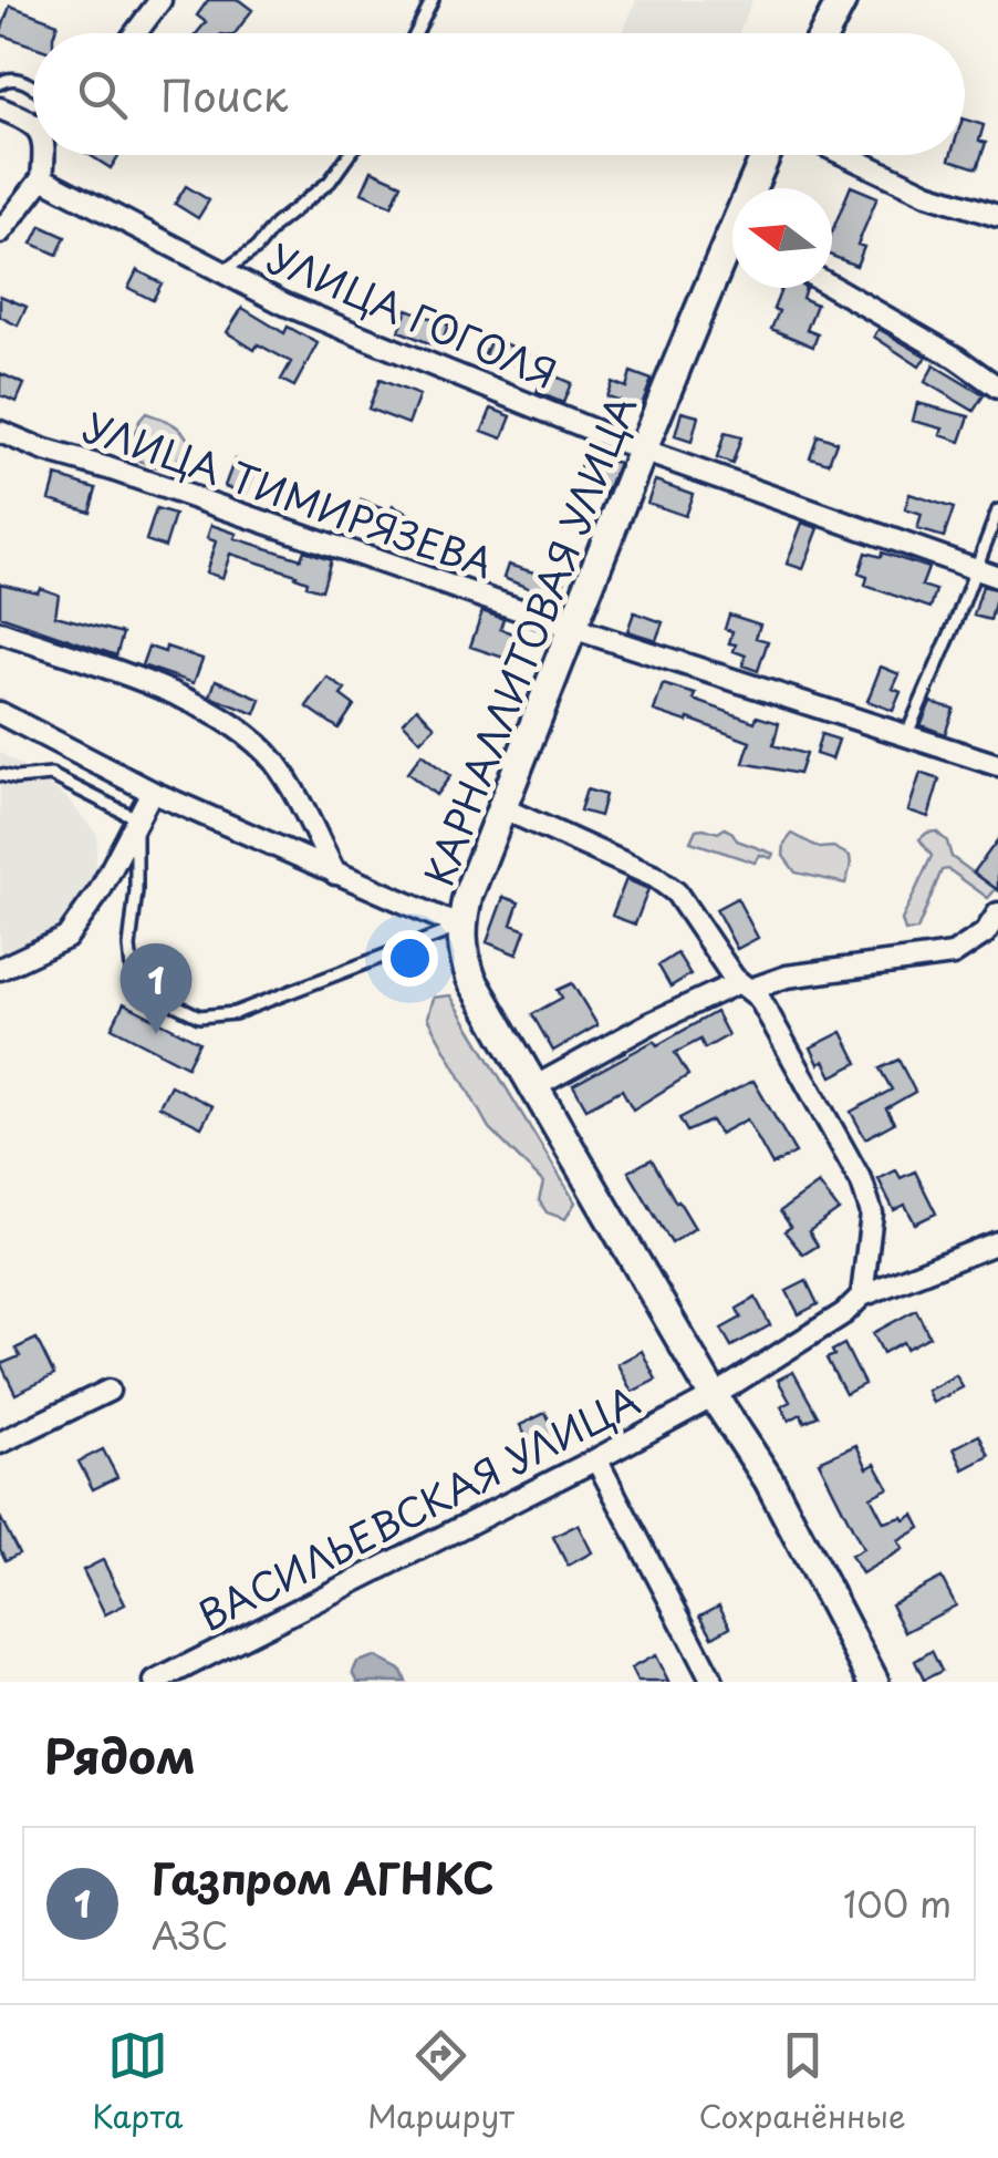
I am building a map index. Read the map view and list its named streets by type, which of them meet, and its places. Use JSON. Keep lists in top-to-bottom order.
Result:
{
  "streets": {
    "street": [
      "УЛИЦА ГОГОЛЯ",
      "УЛИЦА ТИМИРЯЗЕВА",
      "КАРНАЛЛИТОВАЯ УЛИЦА",
      "ВАСИЛЬЕВСКАЯ УЛИЦА"
    ]
  },
  "crossings": [
    ["УЛИЦА ГОГОЛЯ", "КАРНАЛЛИТОВАЯ УЛИЦА"],
    ["УЛИЦА ТИМИРЯЗЕВА", "КАРНАЛЛИТОВАЯ УЛИЦА"],
    ["КАРНАЛЛИТОВАЯ УЛИЦА", "ВАСИЛЬЕВСКАЯ УЛИЦА"]
  ],
  "north": "left",
  "page": {
    "search": "Поиск",
    "pins": "1",
    "heading": "Рядом",
    "list": [
      {
        "mark": "1",
        "name": "Газпром АГНКС",
        "note": "АЗС",
        "value": "100 m"
      }
    ],
    "nav": ["Карта", "Маршрут", "Сохранённые"]
  }
}
